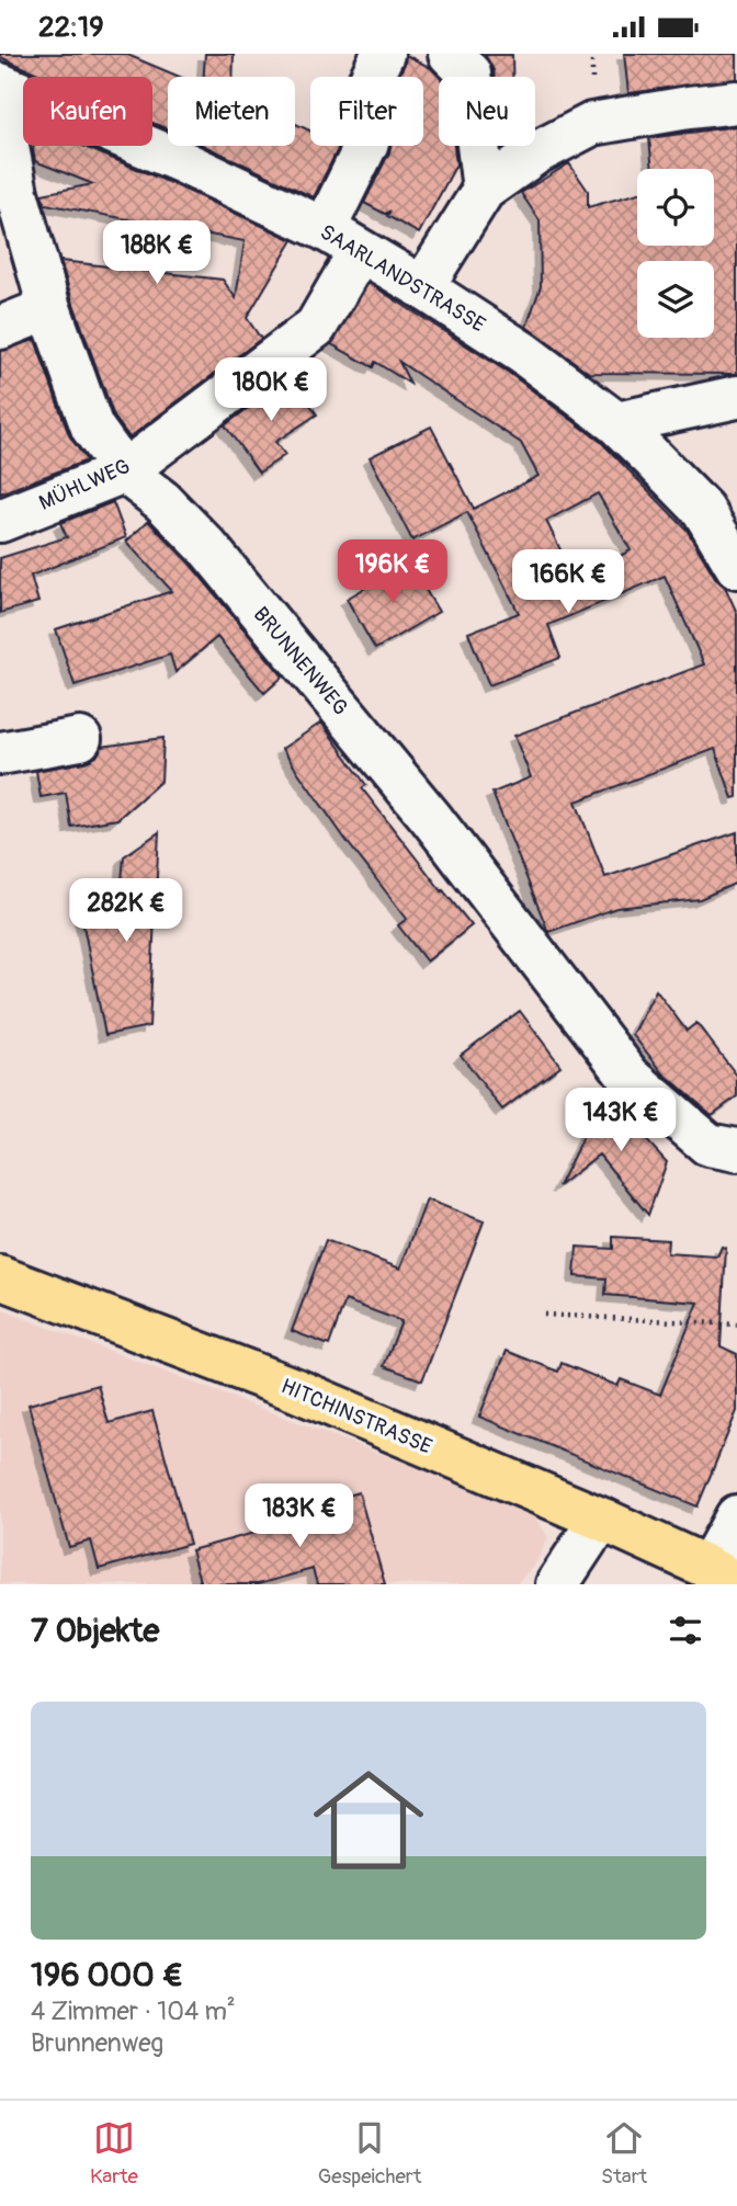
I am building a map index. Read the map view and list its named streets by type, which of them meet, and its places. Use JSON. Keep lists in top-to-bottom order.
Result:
{
  "streets": {
    "main road": ["HITCHINSTRASSE"],
    "street": ["SAARLANDSTRASSE", "MÜHLWEG", "BRUNNENWEG"]
  },
  "crossings": [
    ["SAARLANDSTRASSE", "MÜHLWEG"],
    ["SAARLANDSTRASSE", "BRUNNENWEG"],
    ["MÜHLWEG", "BRUNNENWEG"]
  ],
  "page": {
    "status": "22:19",
    "chip": [
      "Kaufen",
      "Mieten",
      "Filter",
      "Neu"
    ],
    "price": [
      "188K €",
      "180K €",
      "196K €",
      "166K €",
      "282K €",
      "143K €",
      "183K €"
    ],
    "heading": "7 Objekte",
    "list": [
      {
        "name": "196 000 €",
        "note": "4 Zimmer · 104 m² · Brunnenweg"
      }
    ],
    "tabs": ["Karte", "Gespeichert", "Start"]
  }
}
